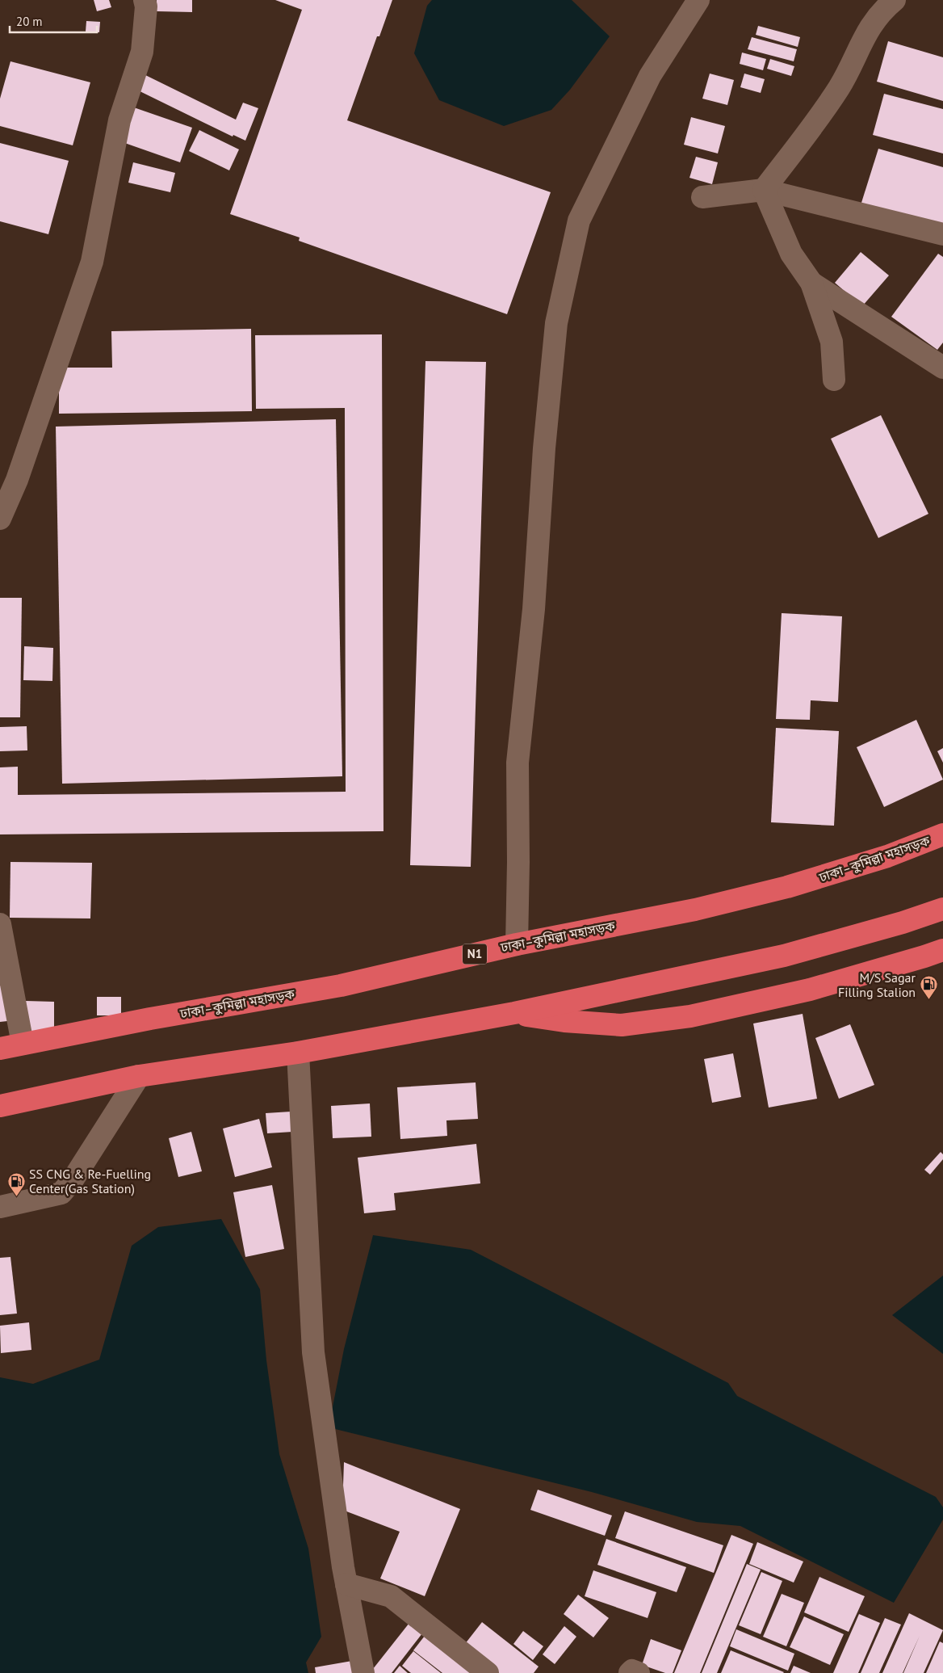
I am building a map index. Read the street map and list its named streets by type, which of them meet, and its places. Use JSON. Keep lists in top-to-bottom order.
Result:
{
  "streets": {
    "highway": ["ঢাকা–কুমিল্লা মহাসড়ক", "N1"]
  },
  "places": {
    "fuel station": ["M/S Sagar Filling Stalion", "SS CNG & Re-Fuelling Center(Gas Station)"]
  },
  "scale_bar": "20 m"
}
